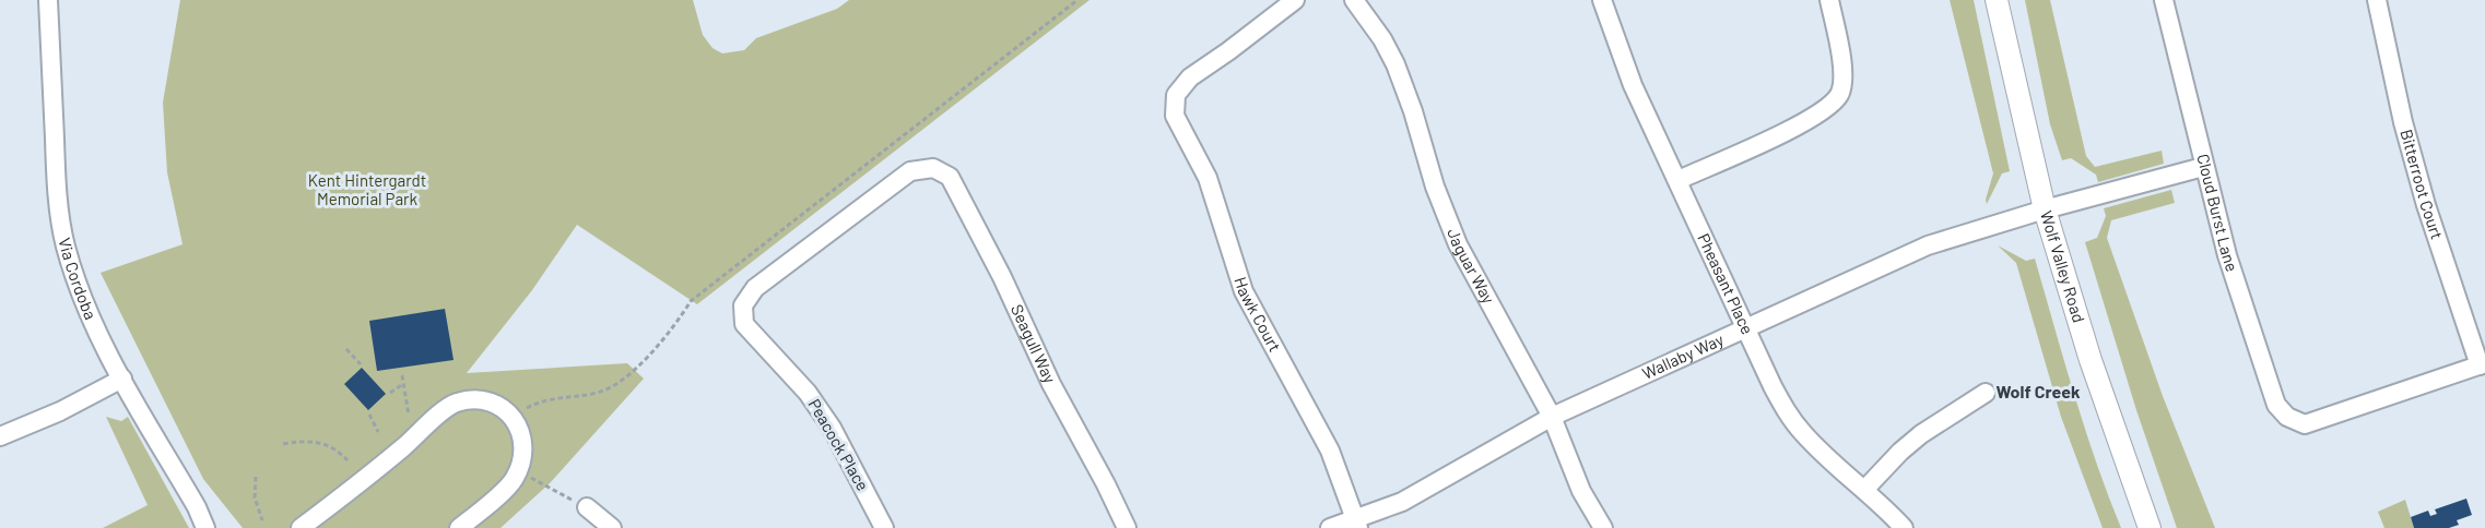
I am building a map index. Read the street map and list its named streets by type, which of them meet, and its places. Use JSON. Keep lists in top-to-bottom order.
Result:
{
  "streets": {
    "main road": ["Wolf Valley Road"],
    "street": [
      "Bitterroot Court",
      "Cloud Burst Lane",
      "Jaguar Way",
      "Via Cordoba",
      "Pheasant Place",
      "Hawk Court",
      "Seagull Way",
      "Wallaby Way",
      "Peacock Place"
    ]
  },
  "crossings": [
    ["Bitterroot Court", "Cloud Burst Lane"],
    ["Cloud Burst Lane", "Wallaby Way"],
    ["Jaguar Way", "Wallaby Way"],
    ["Wolf Valley Road", "Wallaby Way"],
    ["Pheasant Place", "Wallaby Way"],
    ["Hawk Court", "Wallaby Way"],
    ["Seagull Way", "Peacock Place"]
  ],
  "districts": ["Wolf Creek"],
  "parks": ["Kent Hintergardt Memorial Park"]
}
